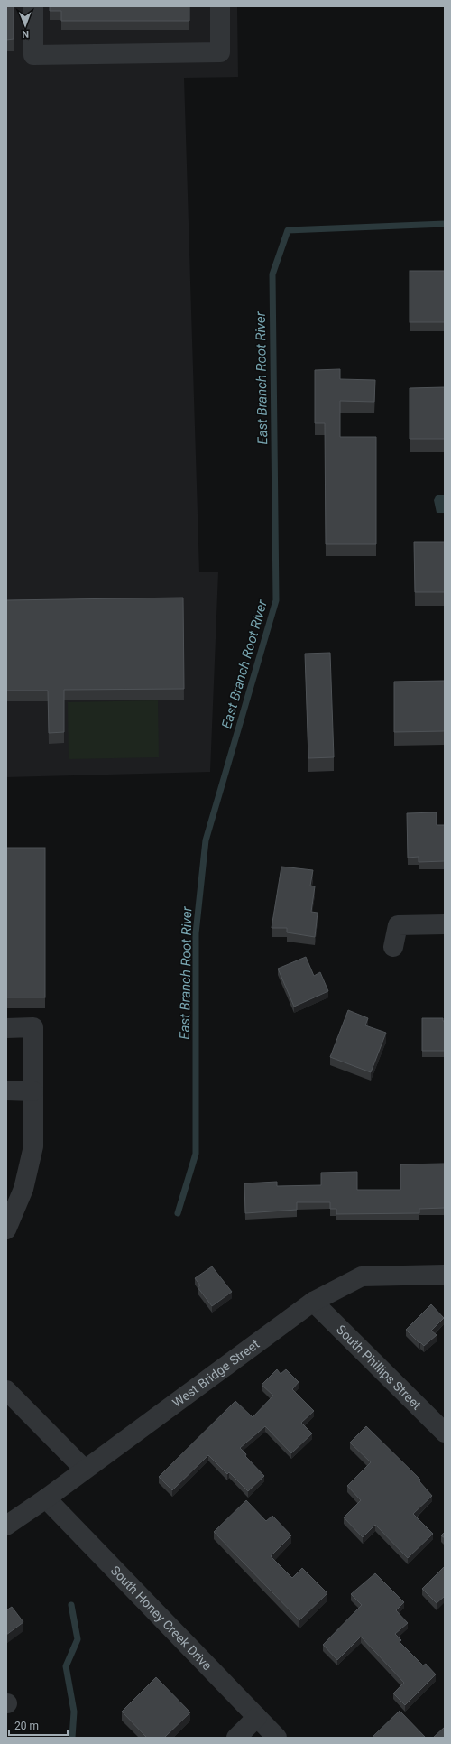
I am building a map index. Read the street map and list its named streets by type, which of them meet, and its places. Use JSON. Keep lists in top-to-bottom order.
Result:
{
  "streets": {
    "street": ["South Phillips Street", "West Bridge Street", "South Honey Creek Drive"]
  },
  "crossings": [
    ["South Phillips Street", "West Bridge Street"],
    ["West Bridge Street", "South Honey Creek Drive"]
  ],
  "water": ["East Branch Root River"],
  "scale_bar": "20 m",
  "north": "bottom"
}
